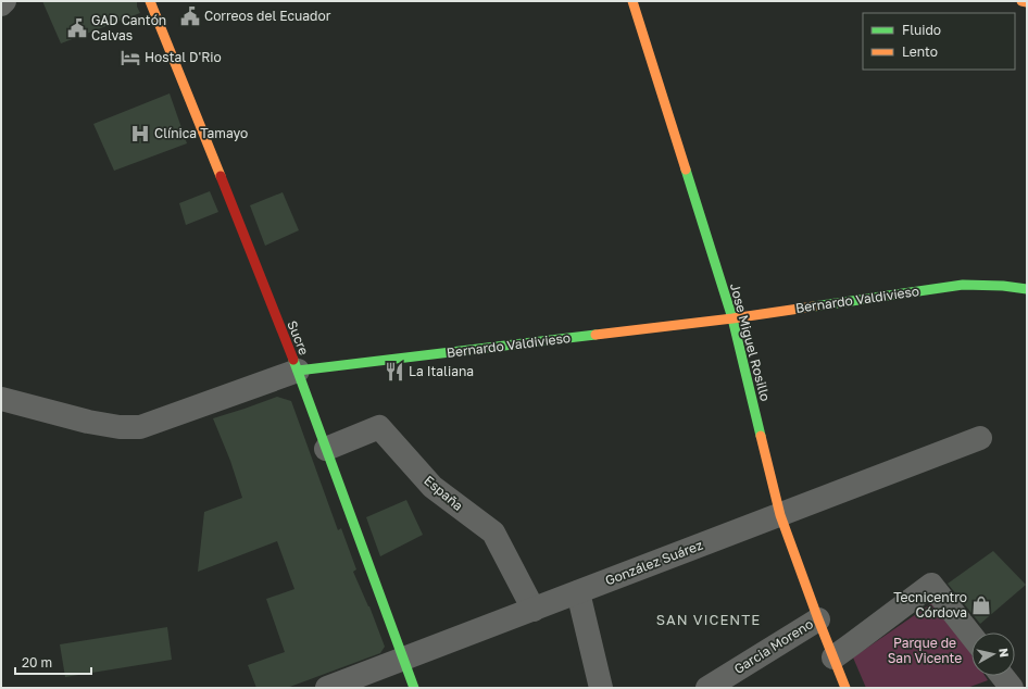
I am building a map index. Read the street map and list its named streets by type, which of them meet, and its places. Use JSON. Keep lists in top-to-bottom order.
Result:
{
  "streets": {
    "main road": ["Bernardo Valdivieso", "Sucre", "Jose Miguel Rosillo"],
    "street": ["España", "González Suárez", "Garcia Moreno"]
  },
  "crossings": [
    ["Bernardo Valdivieso", "Sucre"],
    ["Bernardo Valdivieso", "Jose Miguel Rosillo"],
    ["Sucre", "España"],
    ["Sucre", "González Suárez"],
    ["Jose Miguel Rosillo", "González Suárez"],
    ["Jose Miguel Rosillo", "Garcia Moreno"],
    ["España", "González Suárez"]
  ],
  "districts": ["SAN VICENTE"],
  "parks": ["Parque de San Vicente"],
  "places": {
    "public building": ["Correos del Ecuador", "GAD Cantón Calvas"],
    "hotel": ["Hostal D'Rio"],
    "hospital": ["Clínica Tamayo"],
    "restaurant": ["La Italiana"],
    "shop": ["Tecnicentro Córdova"]
  },
  "legend": ["Fluido", "Lento"],
  "scale_bar": "20 m",
  "north": "right"
}
